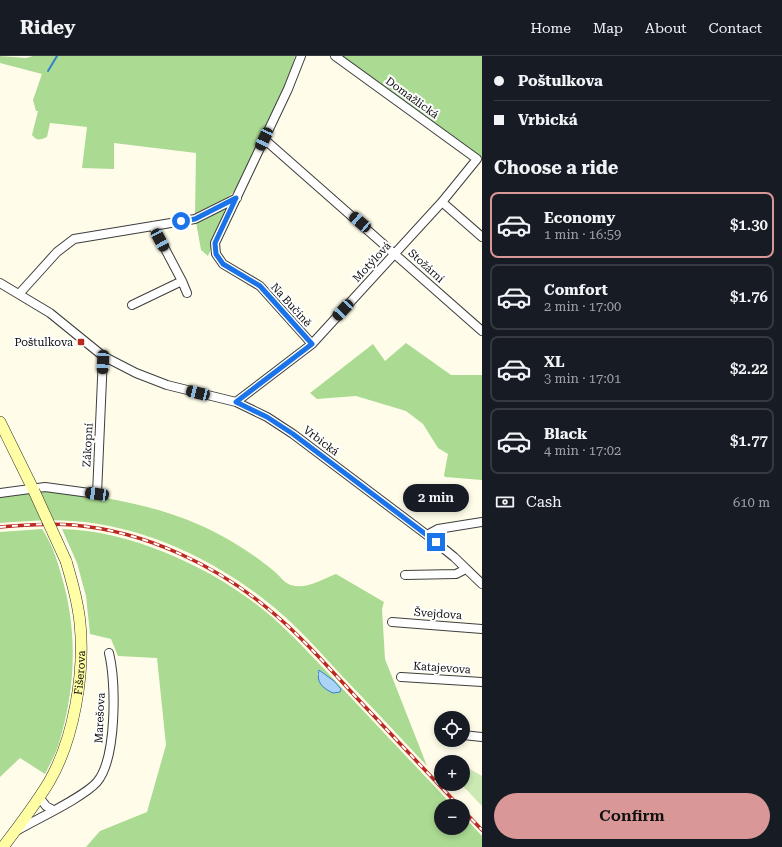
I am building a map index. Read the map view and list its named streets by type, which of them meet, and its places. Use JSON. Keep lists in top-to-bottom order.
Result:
{
  "streets": {
    "street": [
      "Domažlická",
      "Motýlová",
      "Stožární",
      "Na Bučině",
      "Vrbická",
      "Zákopní",
      "Švejdova",
      "Katajevova",
      "Fišerova",
      "Marešova"
    ]
  },
  "crossings": [
    ["Domažlická", "Motýlová"],
    ["Motýlová", "Stožární"],
    ["Motýlová", "Na Bučině"],
    ["Motýlová", "Vrbická"],
    ["Stožární", "Na Bučině"],
    ["Vrbická", "Zákopní"],
    ["Zákopní", "Fišerova"],
    ["Fišerova", "Marešova"]
  ],
  "places": {
    "transit": ["Poštulkova"]
  },
  "page": {
    "header": "Ridey",
    "nav": [
      "Home",
      "Map",
      "About",
      "Contact"
    ],
    "banner": ["Poštulkova", "Vrbická"],
    "heading": "Choose a ride",
    "list": [
      {
        "name": "Economy",
        "note": "1 min · 16:59",
        "value": "$1.30"
      },
      {
        "name": "Comfort",
        "note": "2 min · 17:00",
        "value": "$1.76"
      },
      {
        "name": "XL",
        "note": "3 min · 17:01",
        "value": "$2.22"
      },
      {
        "name": "Black",
        "note": "4 min · 17:02",
        "value": "$1.77"
      }
    ],
    "pay": ["Cash", "610 m"],
    "bubble": "2 min",
    "map_buttons": ["+", "−"],
    "buttons": "Confirm"
  }
}
